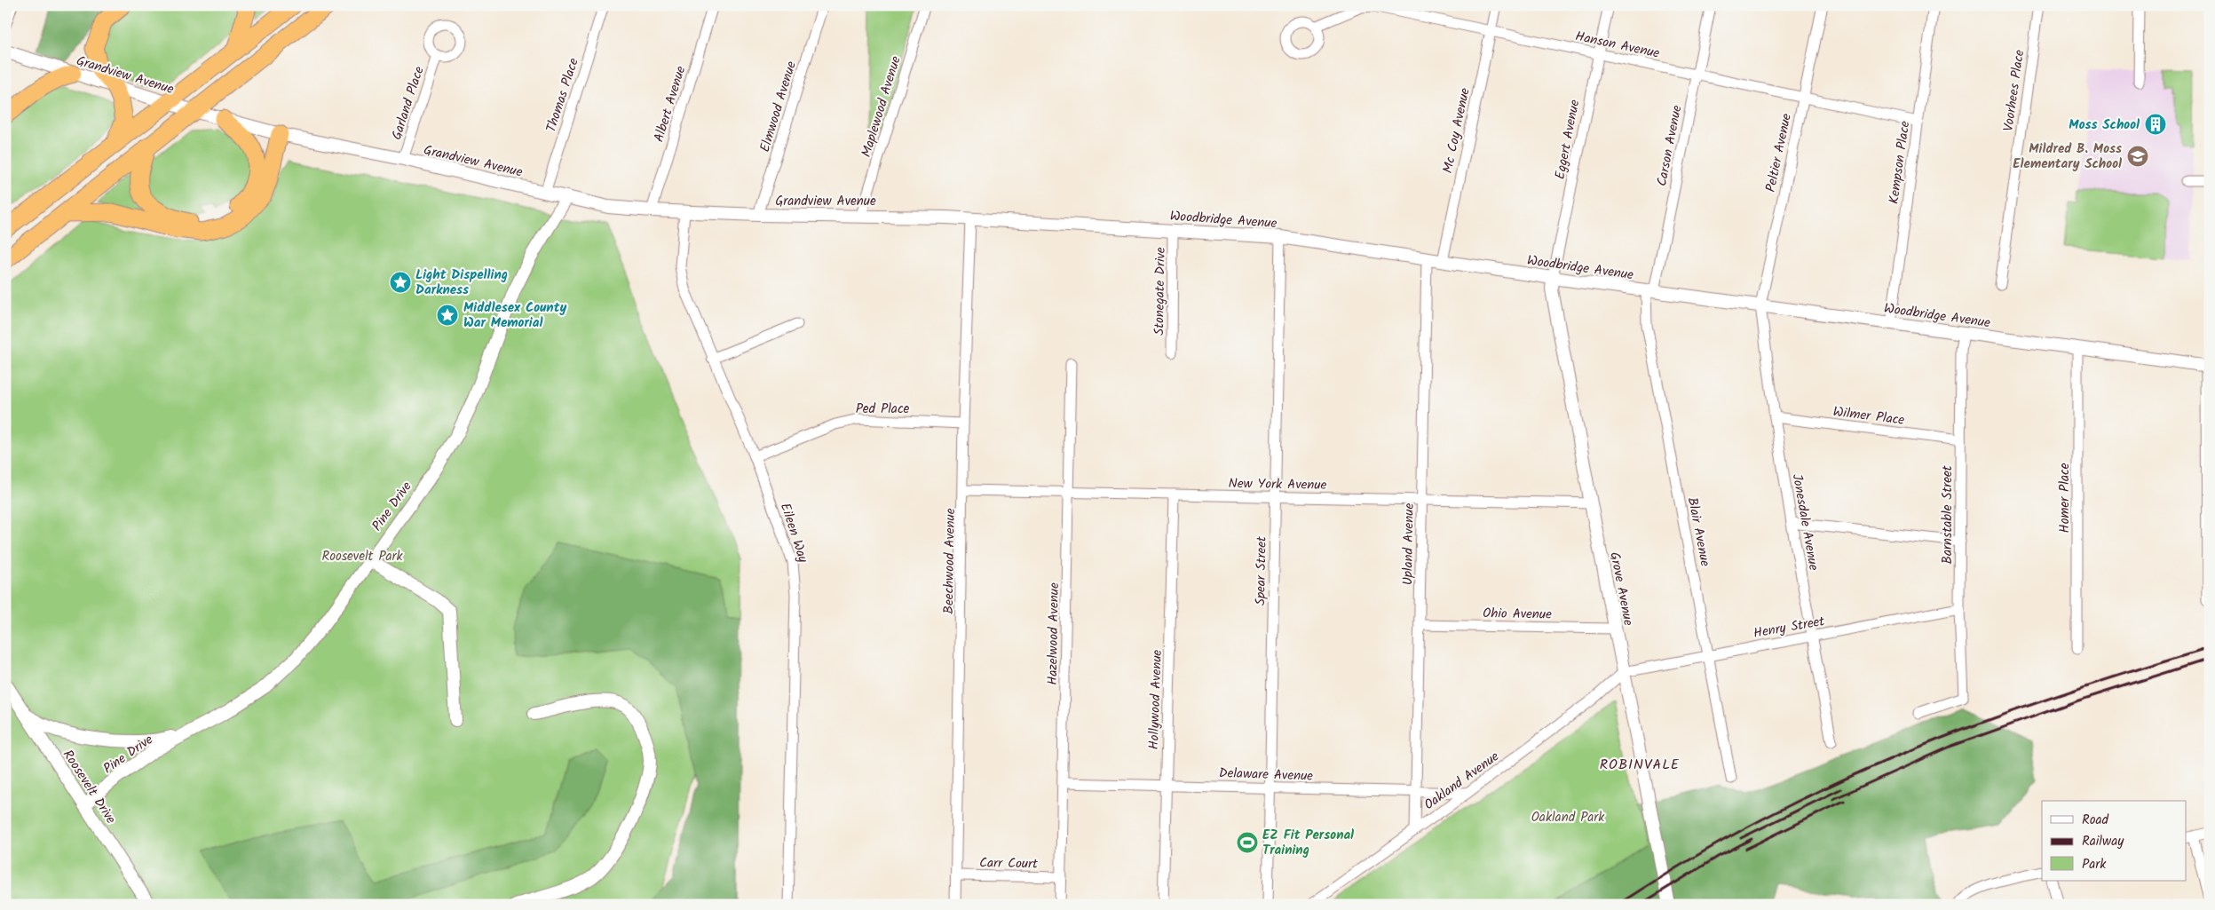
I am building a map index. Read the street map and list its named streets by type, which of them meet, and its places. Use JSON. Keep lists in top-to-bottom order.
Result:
{
  "streets": {
    "street": [
      "Hanson Avenue",
      "Grandview Avenue",
      "Voorhees Place",
      "Thomas Place",
      "Garland Place",
      "Albert Avenue",
      "Elmwood Avenue",
      "Maplewood Avenue",
      "Mc Coy Avenue",
      "Eggert Avenue",
      "Carson Avenue",
      "Peltier Avenue",
      "Kempson Place",
      "Woodbridge Avenue",
      "Stonegate Drive",
      "Ped Place",
      "Wilmer Place",
      "New York Avenue",
      "Homer Place",
      "Pine Drive",
      "Barnstable Street",
      "Jonesdale Avenue",
      "Blair Avenue",
      "Eileen Way",
      "Upland Avenue",
      "Beechwood Avenue",
      "Spear Street",
      "Grove Avenue",
      "Ohio Avenue",
      "Henry Street",
      "Hazelwood Avenue",
      "Hollywood Avenue",
      "Delaware Avenue",
      "Oakland Avenue",
      "Roosevelt Drive",
      "Carr Court"
    ]
  },
  "crossings": [
    ["Hanson Avenue", "Mc Coy Avenue"],
    ["Hanson Avenue", "Eggert Avenue"],
    ["Hanson Avenue", "Carson Avenue"],
    ["Hanson Avenue", "Peltier Avenue"],
    ["Hanson Avenue", "Kempson Place"],
    ["Grandview Avenue", "Thomas Place"],
    ["Grandview Avenue", "Garland Place"],
    ["Grandview Avenue", "Albert Avenue"],
    ["Grandview Avenue", "Elmwood Avenue"],
    ["Grandview Avenue", "Maplewood Avenue"],
    ["Grandview Avenue", "Woodbridge Avenue"],
    ["Grandview Avenue", "Pine Drive"],
    ["Grandview Avenue", "Eileen Way"],
    ["Mc Coy Avenue", "Woodbridge Avenue"],
    ["Eggert Avenue", "Woodbridge Avenue"],
    ["Eggert Avenue", "Grove Avenue"],
    ["Carson Avenue", "Woodbridge Avenue"],
    ["Carson Avenue", "Blair Avenue"],
    ["Peltier Avenue", "Woodbridge Avenue"],
    ["Peltier Avenue", "Jonesdale Avenue"],
    ["Kempson Place", "Woodbridge Avenue"],
    ["Woodbridge Avenue", "Stonegate Drive"],
    ["Woodbridge Avenue", "Homer Place"],
    ["Woodbridge Avenue", "Barnstable Street"],
    ["Woodbridge Avenue", "Jonesdale Avenue"],
    ["Woodbridge Avenue", "Blair Avenue"],
    ["Woodbridge Avenue", "Upland Avenue"],
    ["Woodbridge Avenue", "Beechwood Avenue"],
    ["Woodbridge Avenue", "Spear Street"],
    ["Woodbridge Avenue", "Grove Avenue"],
    ["Ped Place", "Eileen Way"],
    ["Ped Place", "Beechwood Avenue"],
    ["Wilmer Place", "Barnstable Street"],
    ["Wilmer Place", "Jonesdale Avenue"],
    ["New York Avenue", "Upland Avenue"],
    ["New York Avenue", "Beechwood Avenue"],
    ["New York Avenue", "Spear Street"],
    ["New York Avenue", "Grove Avenue"],
    ["New York Avenue", "Hazelwood Avenue"],
    ["New York Avenue", "Hollywood Avenue"],
    ["Pine Drive", "Roosevelt Drive"],
    ["Barnstable Street", "Henry Street"],
    ["Jonesdale Avenue", "Henry Street"],
    ["Blair Avenue", "Henry Street"],
    ["Upland Avenue", "Ohio Avenue"],
    ["Upland Avenue", "Delaware Avenue"],
    ["Upland Avenue", "Oakland Avenue"],
    ["Beechwood Avenue", "Carr Court"],
    ["Spear Street", "Delaware Avenue"],
    ["Grove Avenue", "Ohio Avenue"],
    ["Grove Avenue", "Henry Street"],
    ["Grove Avenue", "Oakland Avenue"],
    ["Henry Street", "Oakland Avenue"],
    ["Hazelwood Avenue", "Delaware Avenue"],
    ["Hazelwood Avenue", "Carr Court"],
    ["Hollywood Avenue", "Delaware Avenue"],
    ["Delaware Avenue", "Oakland Avenue"]
  ],
  "districts": ["ROBINVALE"],
  "parks": ["Roosevelt Park", "Oakland Park"],
  "places": {
    "building": ["Moss School"],
    "school or university": ["Mildred B. Moss Elementary School"],
    "place": ["Light Dispelling Darkness", "Middlesex County War Memorial"],
    "sports": ["EZ Fit Personal Training"]
  },
  "legend": ["Road", "Railway", "Park"]
}
